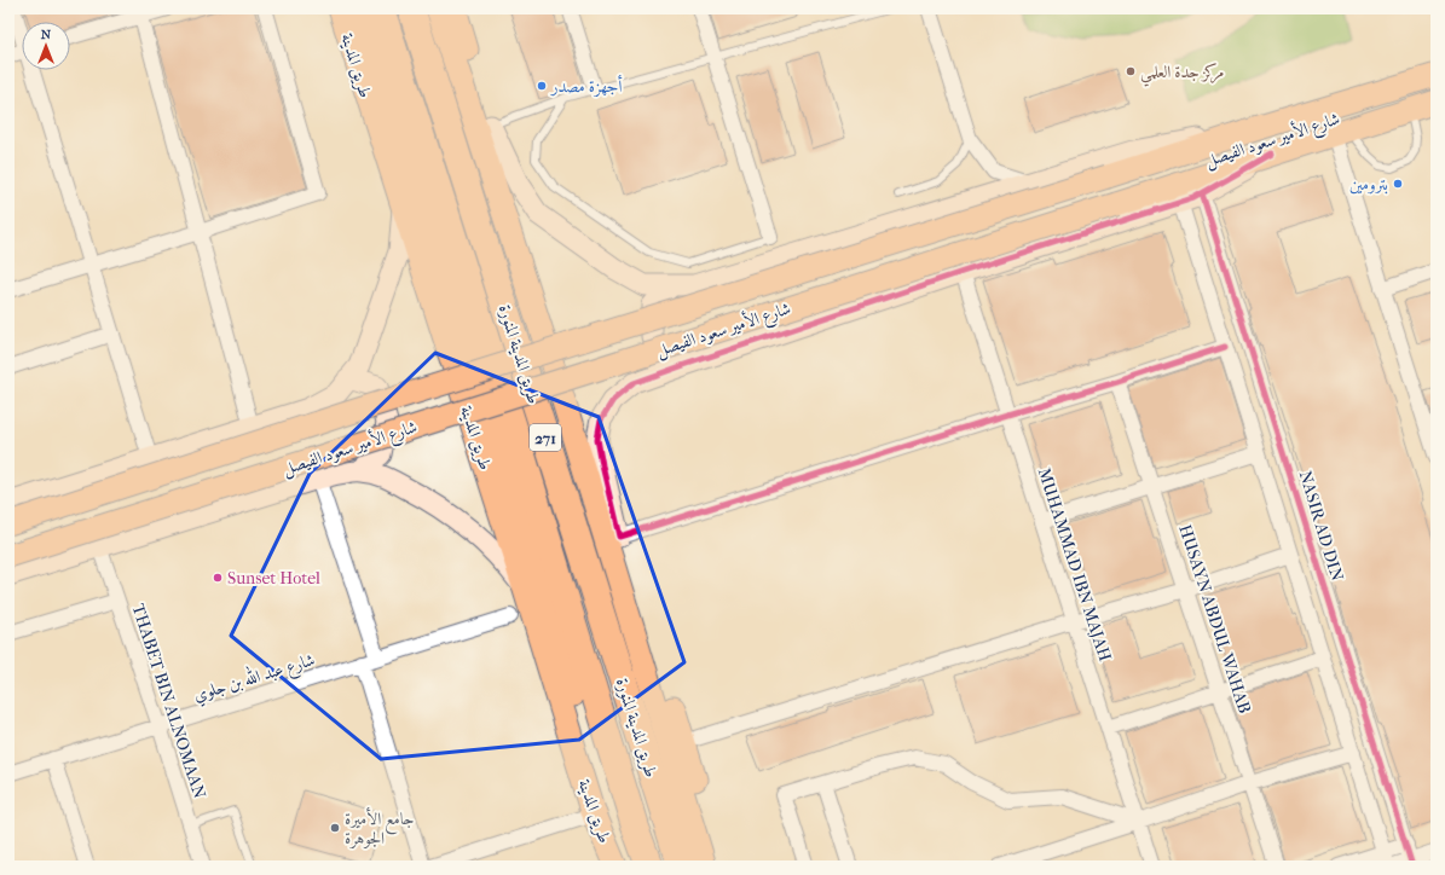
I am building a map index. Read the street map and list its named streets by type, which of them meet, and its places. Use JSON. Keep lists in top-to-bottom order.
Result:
{
  "streets": {
    "highway": ["طريق المدينة المنورة", "271"],
    "main road": ["طريق المدينة", "شارع الأمير سعود الفيصل"],
    "street": [
      "NASIR AD DIN",
      "MUHAMMAD IBN MAJAH",
      "HUSAYN ABDUL WAHAB",
      "شارع عبد الله بن جلوي",
      "THABET BIN ALNOMAAN"
    ]
  },
  "crossings": [
    ["طريق المدينة", "شارع الأمير سعود الفيصل"],
    ["شارع عبد الله بن جلوي", "THABET BIN ALNOMAAN"]
  ],
  "places": [
    "مركز جدة العلمي",
    "أجهزة مصدر",
    "بترومين",
    "Sunset Hotel",
    "جامع الأميرة الجوهرة"
  ],
  "north": "top"
}
